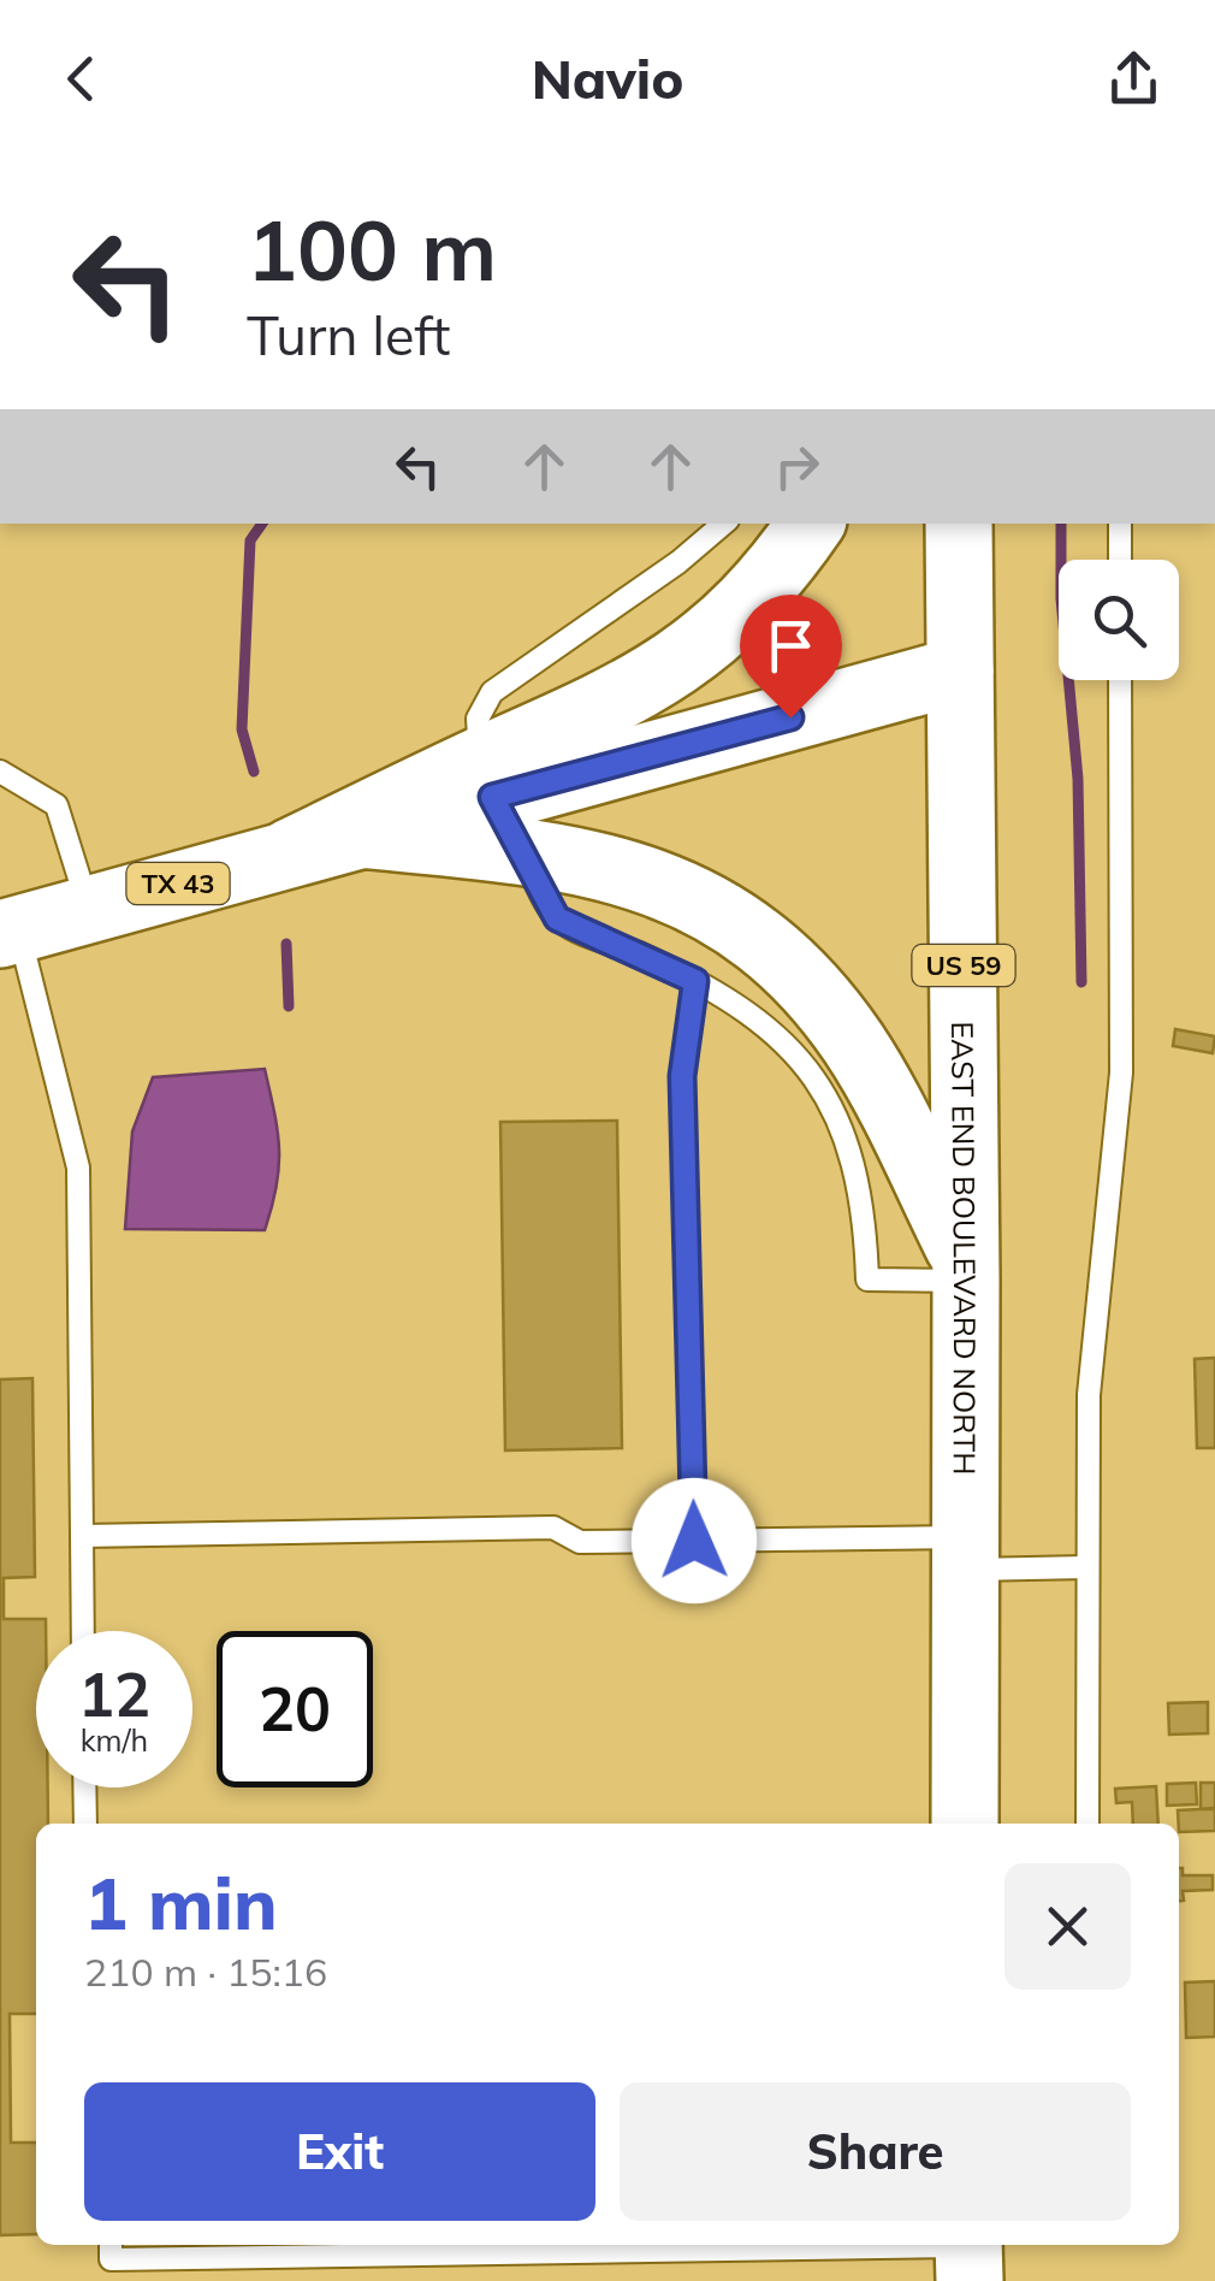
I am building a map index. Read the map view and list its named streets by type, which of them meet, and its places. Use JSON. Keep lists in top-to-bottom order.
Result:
{
  "streets": {
    "main road": ["TX 43", "US 59", "EAST END BOULEVARD NORTH"]
  },
  "page": {
    "header": "Navio",
    "turn": ["100 m", "Turn left"],
    "speed": "12 km/h",
    "limit": "20",
    "heading": ["1 min", "210 m · 15:16"],
    "buttons": ["Exit", "Share"]
  }
}
